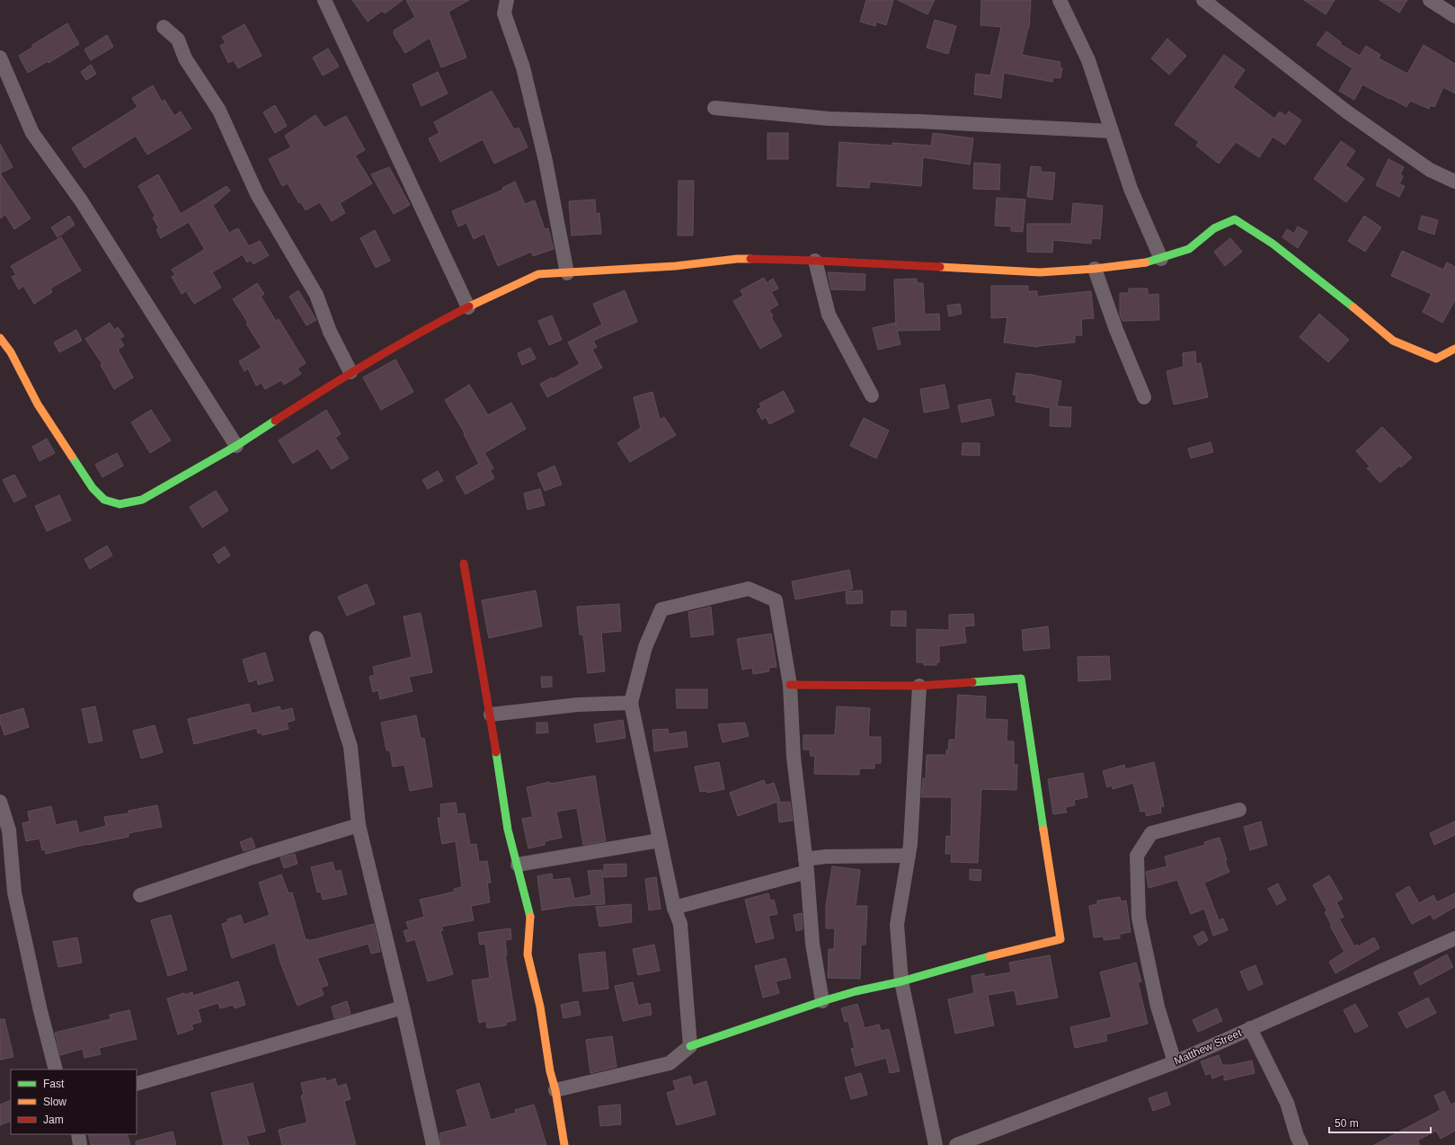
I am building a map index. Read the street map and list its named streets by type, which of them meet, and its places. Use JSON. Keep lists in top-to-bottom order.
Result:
{
  "streets": {
    "street": ["Matthew Street"]
  },
  "legend": ["Fast", "Slow", "Jam"],
  "scale_bar": "50 m"
}
